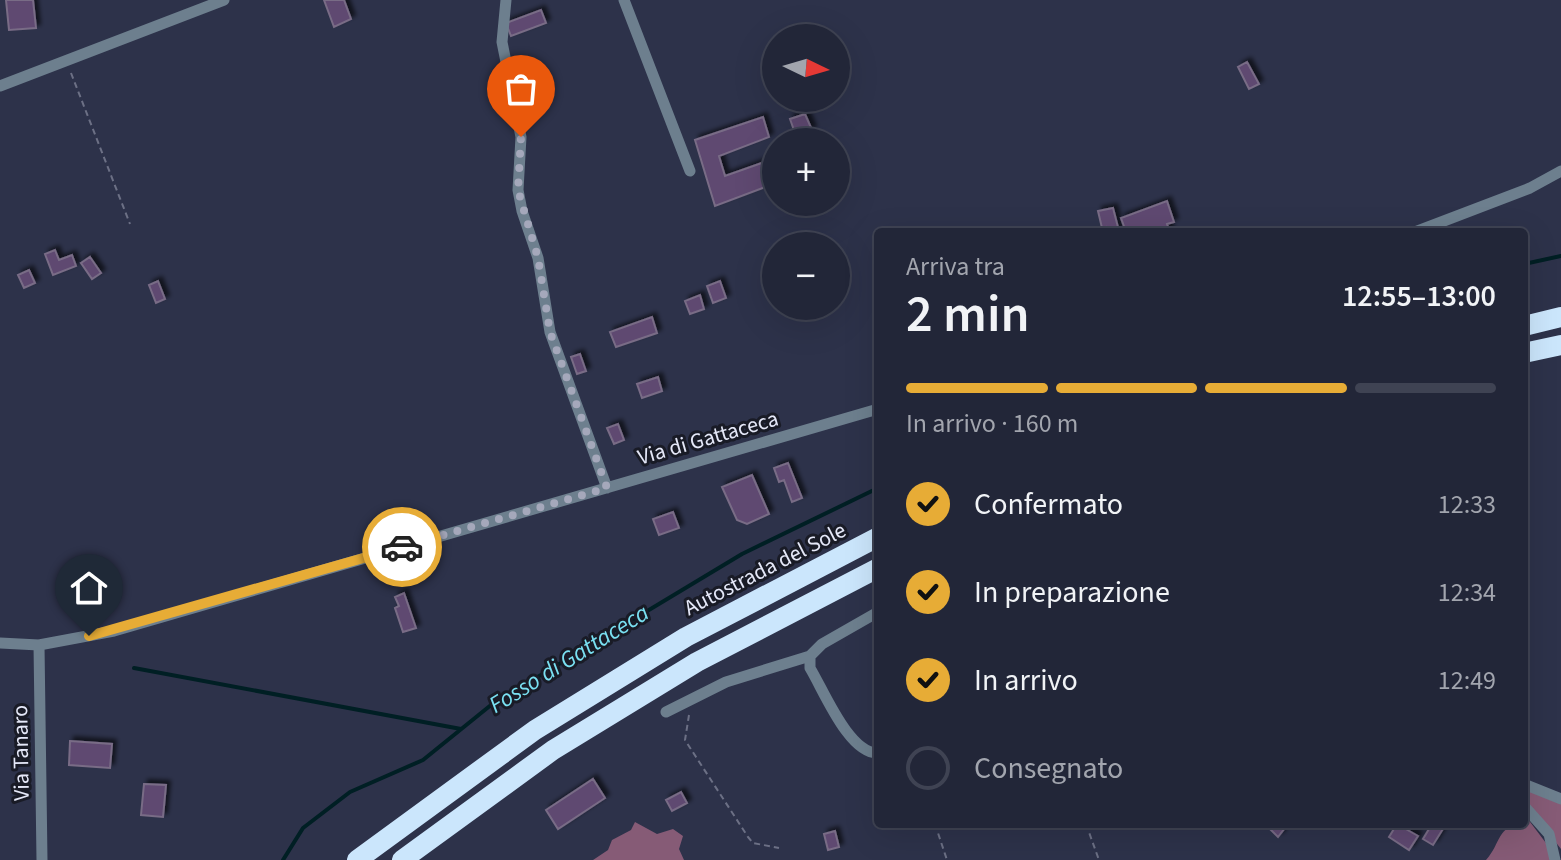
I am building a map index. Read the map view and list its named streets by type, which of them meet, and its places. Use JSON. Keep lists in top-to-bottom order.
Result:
{
  "streets": {
    "highway": ["Autostrada del Sole"],
    "street": ["Via di Gattaceca", "Via Tanaro"]
  },
  "crossings": [
    ["Via di Gattaceca", "Via Tanaro"]
  ],
  "water": ["Fosso di Gattaceca"],
  "north": "right",
  "page": {
    "map_buttons": ["+", "−"],
    "heading": ["2 min", "Arriva tra", "12:55–13:00"],
    "bar": "In arrivo · 160 m",
    "list": [
      ["Confermato", "12:33"],
      ["In preparazione", "12:34"],
      ["In arrivo", "12:49"],
      "Consegnato"
    ]
  }
}
